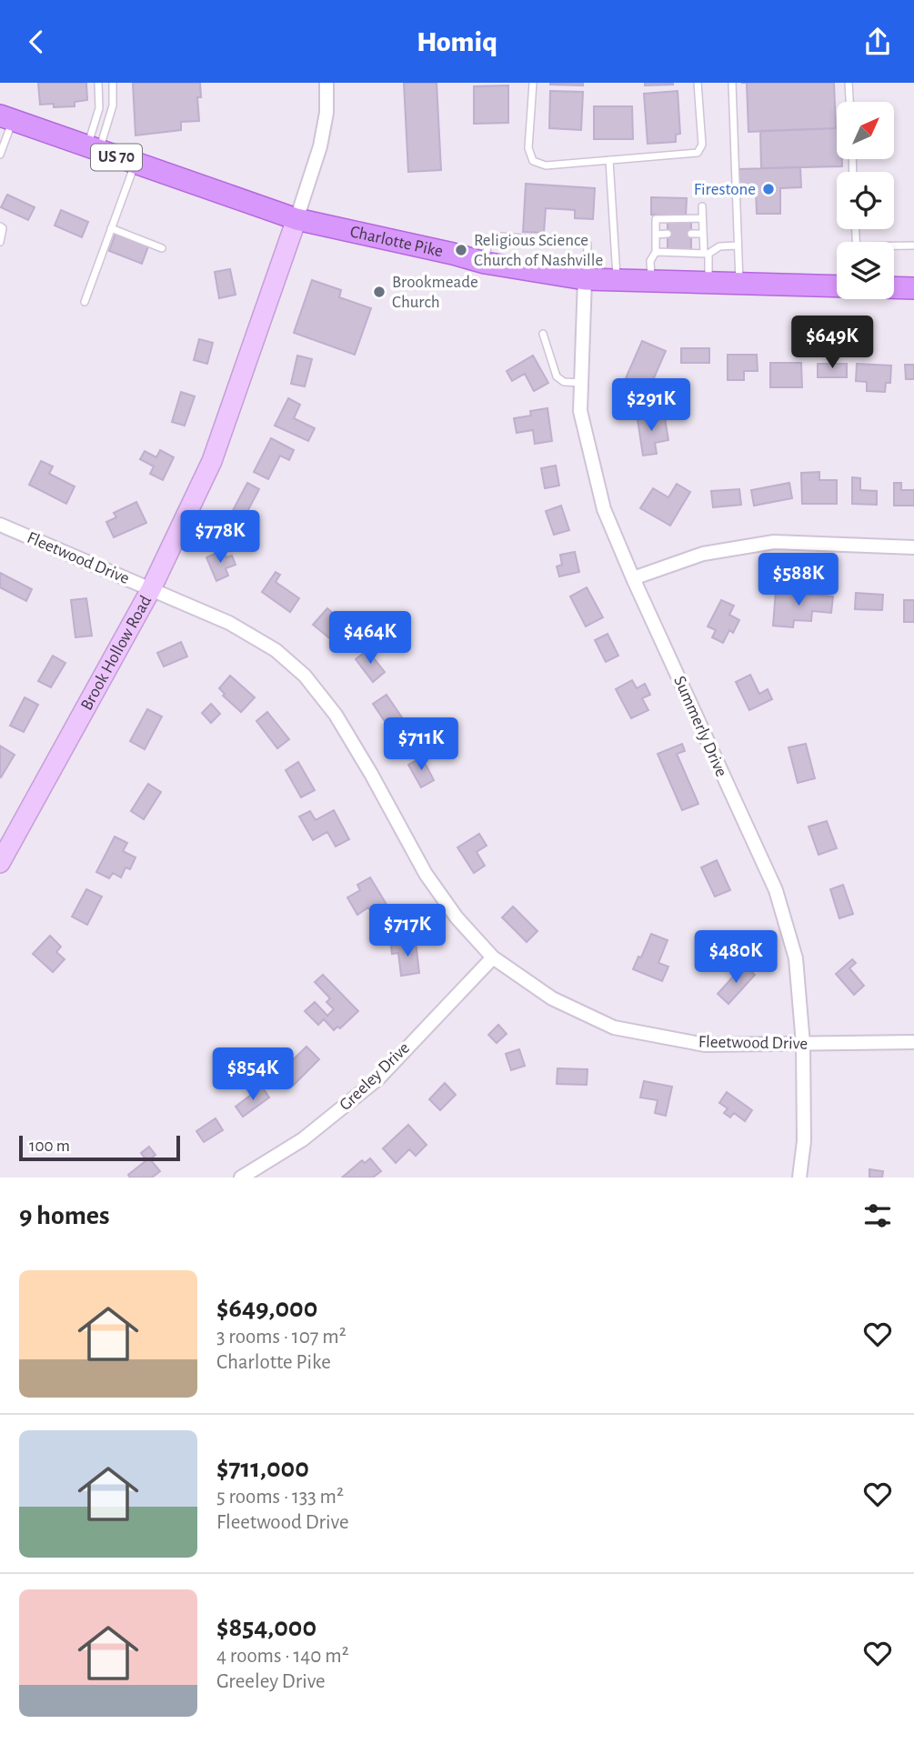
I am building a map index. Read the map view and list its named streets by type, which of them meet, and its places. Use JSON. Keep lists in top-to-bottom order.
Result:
{
  "streets": {
    "main road": ["US 70", "Charlotte Pike"],
    "street": [
      "Fleetwood Drive",
      "Brook Hollow Road",
      "Summerly Drive",
      "Greeley Drive"
    ]
  },
  "crossings": [
    ["Charlotte Pike", "Brook Hollow Road"],
    ["Charlotte Pike", "Summerly Drive"],
    ["Fleetwood Drive", "Brook Hollow Road"],
    ["Fleetwood Drive", "Summerly Drive"],
    ["Fleetwood Drive", "Greeley Drive"]
  ],
  "places": ["Firestone", "Religious Science Church of Nashville", "Brookmeade Church"],
  "scale_bar": "100 m",
  "north": "top right",
  "page": {
    "header": "Homiq",
    "price": [
      "$649K",
      "$291K",
      "$778K",
      "$588K",
      "$464K",
      "$711K",
      "$717K",
      "$480K",
      "$854K"
    ],
    "scale": "100 m",
    "heading": "9 homes",
    "list": [
      {
        "name": "$649,000",
        "note": "3 rooms · 107 m² · Charlotte Pike"
      },
      {
        "name": "$711,000",
        "note": "5 rooms · 133 m² · Fleetwood Drive"
      },
      {
        "name": "$854,000",
        "note": "4 rooms · 140 m² · Greeley Drive"
      }
    ]
  }
}
